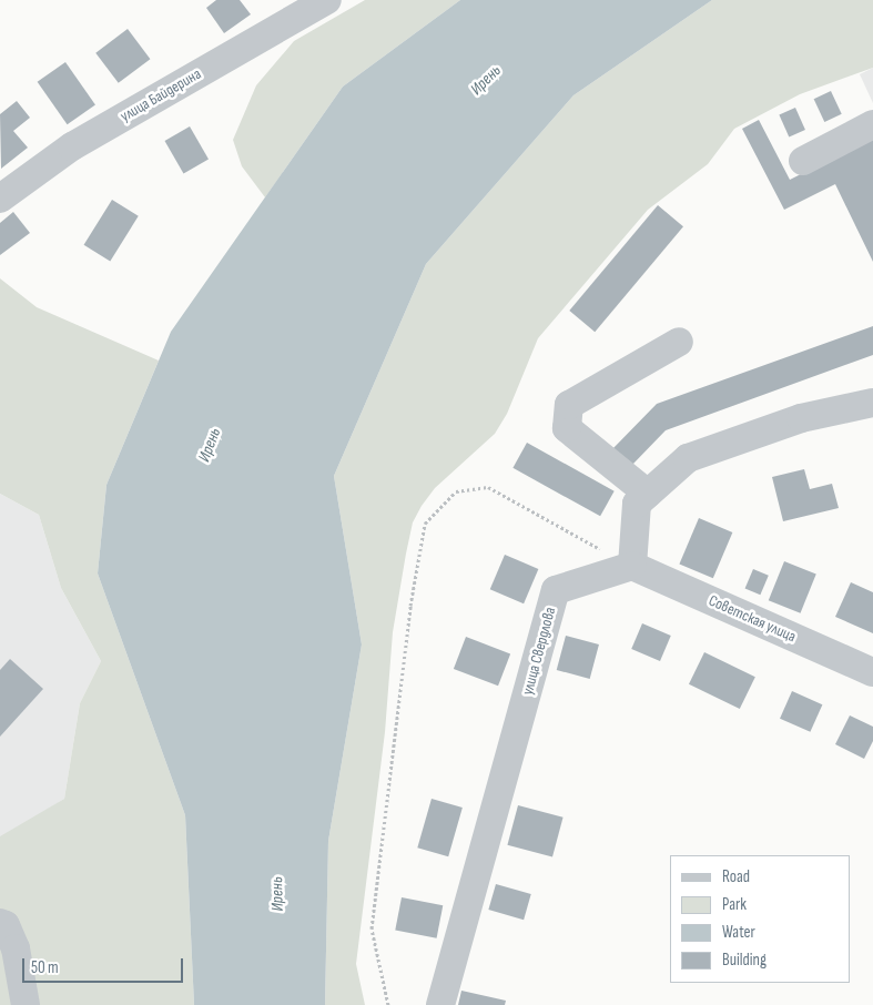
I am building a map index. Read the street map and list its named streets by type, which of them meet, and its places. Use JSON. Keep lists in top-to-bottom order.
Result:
{
  "streets": {
    "street": ["улица Байдерина", "Советская улица", "улица Свердлова"]
  },
  "crossings": [
    ["Советская улица", "улица Свердлова"]
  ],
  "water": ["Ирень"],
  "legend": [
    "Road",
    "Park",
    "Water",
    "Building"
  ],
  "scale_bar": "50 m"
}
